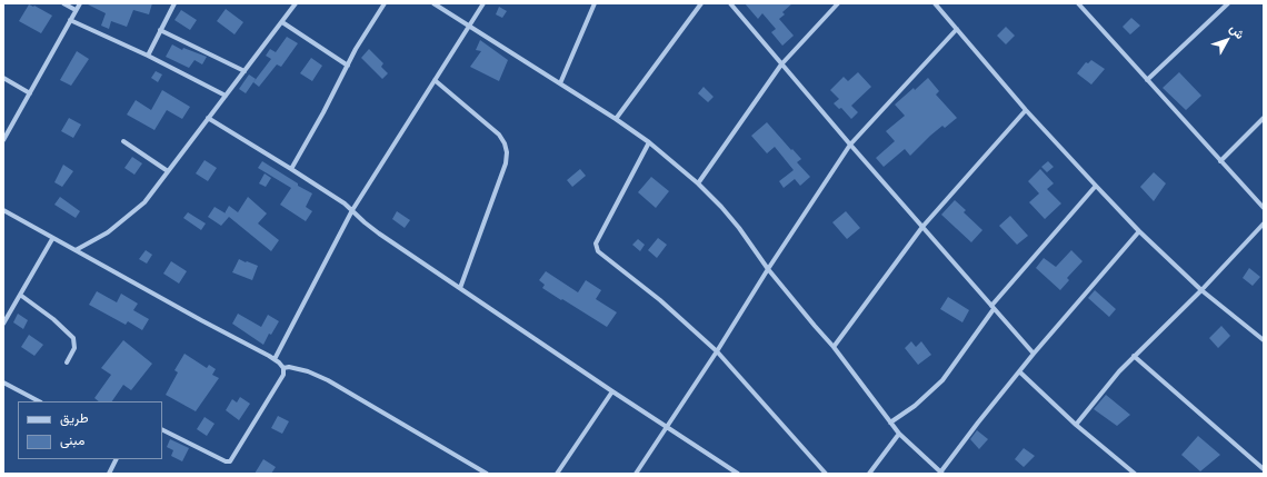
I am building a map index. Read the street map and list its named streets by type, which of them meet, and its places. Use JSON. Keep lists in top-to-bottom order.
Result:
{
  "legend": ["طريق", "مبنى"],
  "north": "top right"
}
